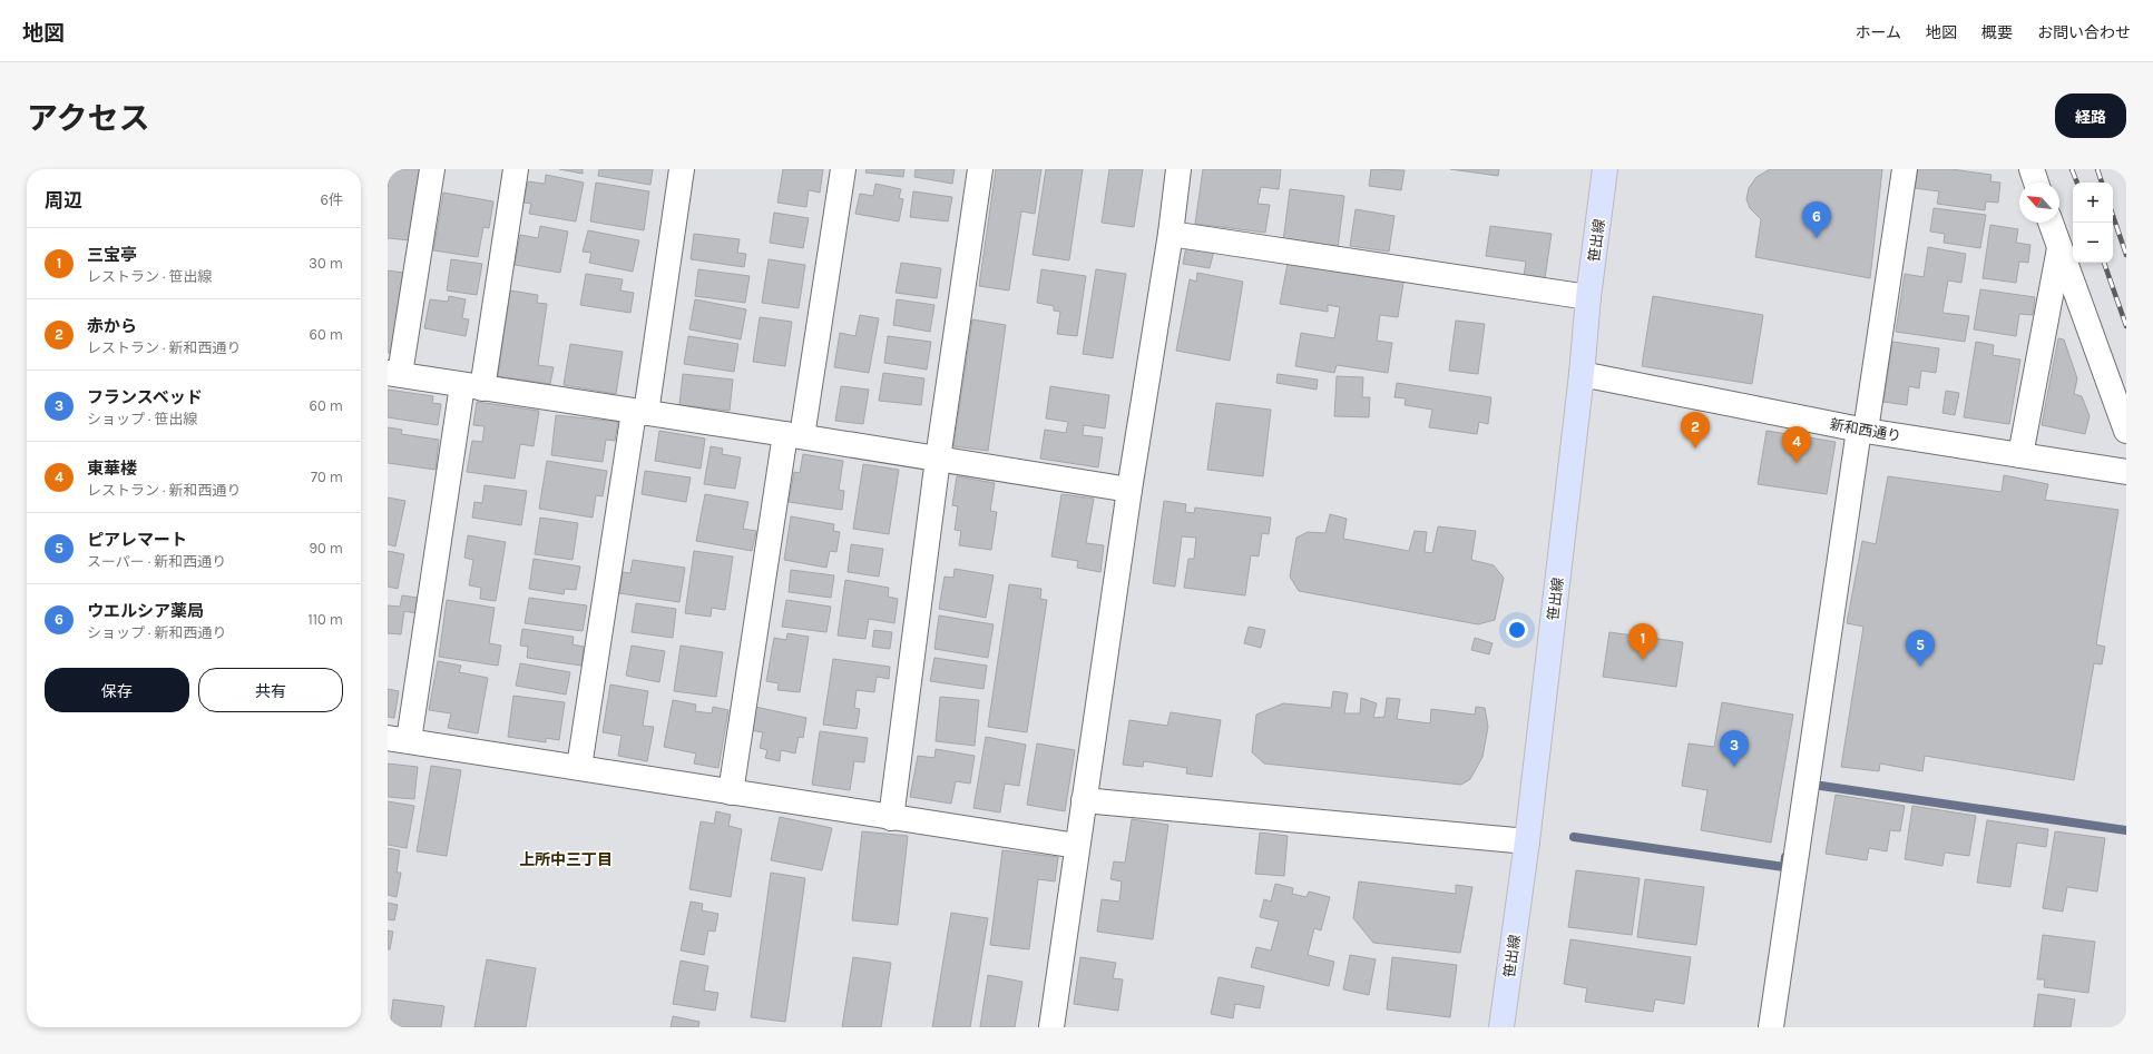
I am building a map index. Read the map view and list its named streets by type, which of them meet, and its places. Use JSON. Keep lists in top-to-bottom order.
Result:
{
  "streets": {
    "main road": ["笹出線"],
    "street": ["新和西通り"]
  },
  "crossings": [
    ["笹出線", "新和西通り"]
  ],
  "districts": ["上所中三丁目"],
  "north": "top left",
  "page": {
    "header": "地図",
    "nav": [
      "ホーム",
      "地図",
      "概要",
      "お問い合わせ"
    ],
    "title": "アクセス",
    "buttons": [
      "経路",
      ["保存", "共有"]
    ],
    "heading": ["周辺", "6件"],
    "map_buttons": ["+", "−"],
    "pins": [
      "6",
      "2",
      "4",
      "1",
      "5",
      "3"
    ],
    "list": [
      {
        "mark": "1",
        "name": "三宝亭",
        "note": "レストラン · 笹出線",
        "value": "30 m"
      },
      {
        "mark": "2",
        "name": "赤から",
        "note": "レストラン · 新和西通り",
        "value": "60 m"
      },
      {
        "mark": "3",
        "name": "フランスベッド",
        "note": "ショップ · 笹出線",
        "value": "60 m"
      },
      {
        "mark": "4",
        "name": "東華楼",
        "note": "レストラン · 新和西通り",
        "value": "70 m"
      },
      {
        "mark": "5",
        "name": "ピアレマート",
        "note": "スーパー · 新和西通り",
        "value": "90 m"
      },
      {
        "mark": "6",
        "name": "ウエルシア薬局",
        "note": "ショップ · 新和西通り",
        "value": "110 m"
      }
    ]
  }
}
